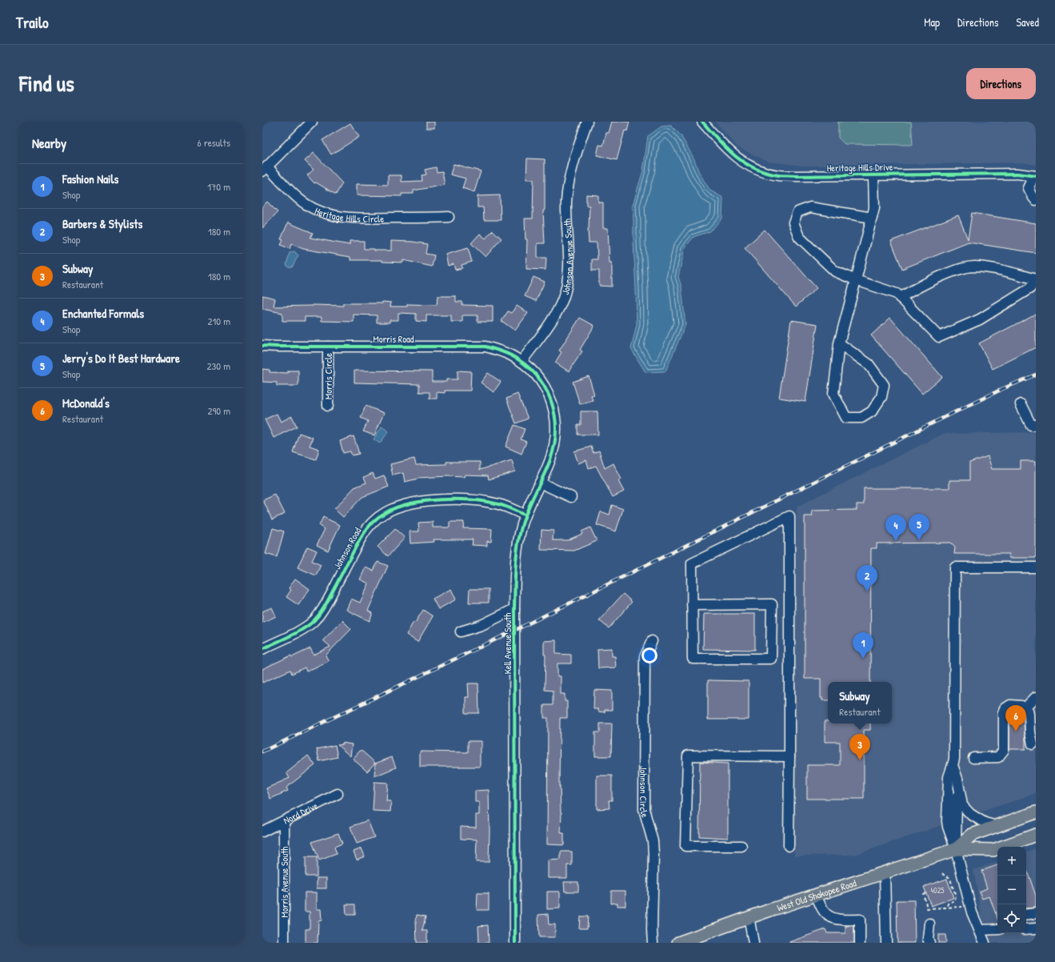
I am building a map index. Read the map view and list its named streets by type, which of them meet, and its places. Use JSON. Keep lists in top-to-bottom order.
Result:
{
  "streets": {
    "main road": ["West Old Shakopee Road"],
    "street": [
      "Heritage Hills Drive",
      "Heritage Hills Circle",
      "Johnson Avenue South",
      "Morris Road",
      "Morris Circle",
      "Johnson Road",
      "Kell Avenue South",
      "Johnson Circle",
      "Nord Drive",
      "Morris Avenue South"
    ]
  },
  "crossings": [
    ["Johnson Avenue South", "Morris Road"],
    ["Johnson Avenue South", "Kell Avenue South"],
    ["Morris Road", "Morris Circle"],
    ["Morris Road", "Kell Avenue South"],
    ["Johnson Road", "Kell Avenue South"],
    ["Nord Drive", "Morris Avenue South"]
  ],
  "house_numbers": ["4025"],
  "page": {
    "header": "Trailo",
    "nav": ["Map", "Directions", "Saved"],
    "title": "Find us",
    "buttons": "Directions",
    "heading": ["Nearby", "6 results"],
    "list": [
      {
        "mark": "1",
        "name": "Fashion Nails",
        "note": "Shop",
        "value": "170 m"
      },
      {
        "mark": "2",
        "name": "Barbers & Stylists",
        "note": "Shop",
        "value": "180 m"
      },
      {
        "mark": "3",
        "name": "Subway",
        "note": "Restaurant",
        "value": "180 m"
      },
      {
        "mark": "4",
        "name": "Enchanted Formals",
        "note": "Shop",
        "value": "210 m"
      },
      {
        "mark": "5",
        "name": "Jerry's Do It Best Hardware",
        "note": "Shop",
        "value": "230 m"
      },
      {
        "mark": "6",
        "name": "McDonald's",
        "note": "Restaurant",
        "value": "290 m"
      }
    ],
    "pins": [
      "5",
      "4",
      "2",
      "1",
      "6",
      "3"
    ],
    "popup": ["Subway", "Restaurant"],
    "map_buttons": ["+", "−"]
  }
}
